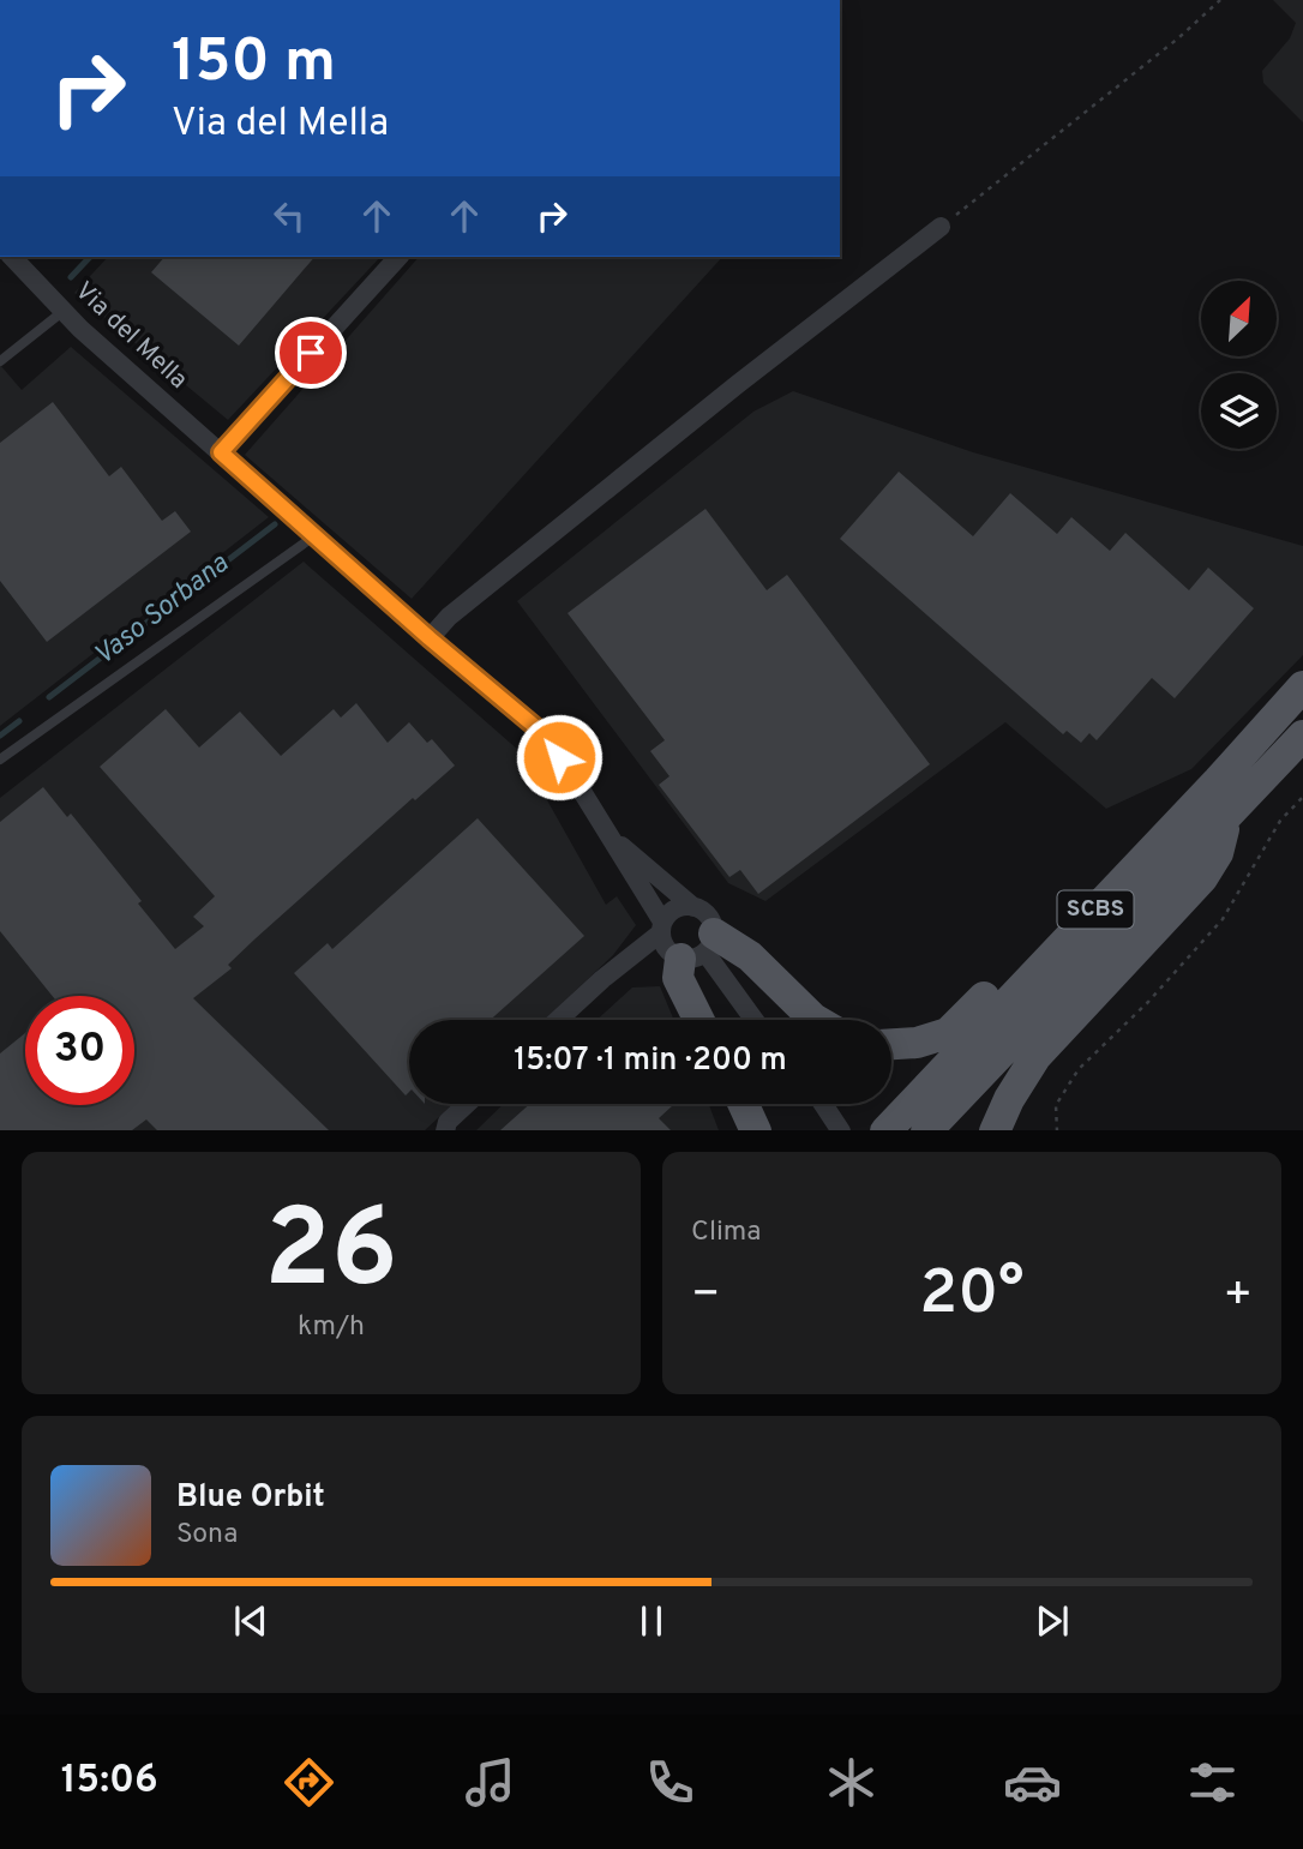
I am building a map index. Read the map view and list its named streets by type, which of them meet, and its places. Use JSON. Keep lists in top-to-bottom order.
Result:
{
  "streets": {
    "main road": ["SCBS"],
    "street": ["Via del Mella"]
  },
  "water": ["Vaso Sorbana"],
  "north": "top right",
  "page": {
    "turn": ["150 m", "Via del Mella"],
    "limit": "30",
    "trip": "15:07 · 1 min · 200 m",
    "tile": [
      ["26", "km/h"],
      "Clima"
    ],
    "heat": ["−", "20°", "+"],
    "song": ["Blue Orbit", "Sona"],
    "tabs": "15:06"
  }
}
